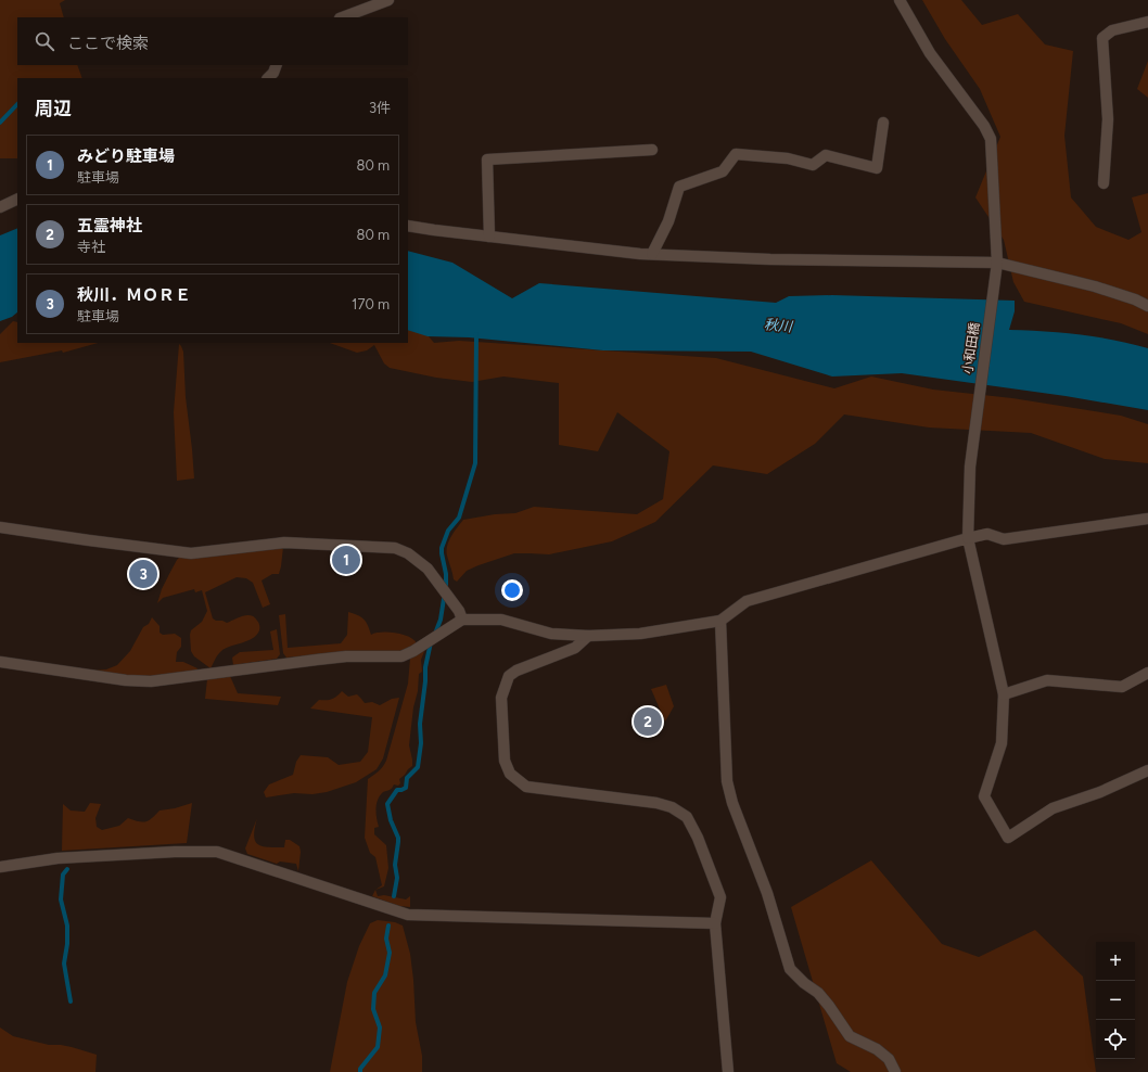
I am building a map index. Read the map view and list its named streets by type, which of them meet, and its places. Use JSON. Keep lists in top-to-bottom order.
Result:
{
  "streets": {
    "street": ["小和田橋"]
  },
  "water": ["秋川"],
  "page": {
    "search": "ここで検索",
    "heading": ["周辺", "3件"],
    "list": [
      {
        "mark": "1",
        "name": "みどり駐車場",
        "note": "駐車場",
        "value": "80 m"
      },
      {
        "mark": "2",
        "name": "五霊神社",
        "note": "寺社",
        "value": "80 m"
      },
      {
        "mark": "3",
        "name": "秋川．ＭＯＲＥ",
        "note": "駐車場",
        "value": "170 m"
      }
    ],
    "pins": ["1", "3", "2"],
    "map_buttons": ["+", "−"]
  }
}
